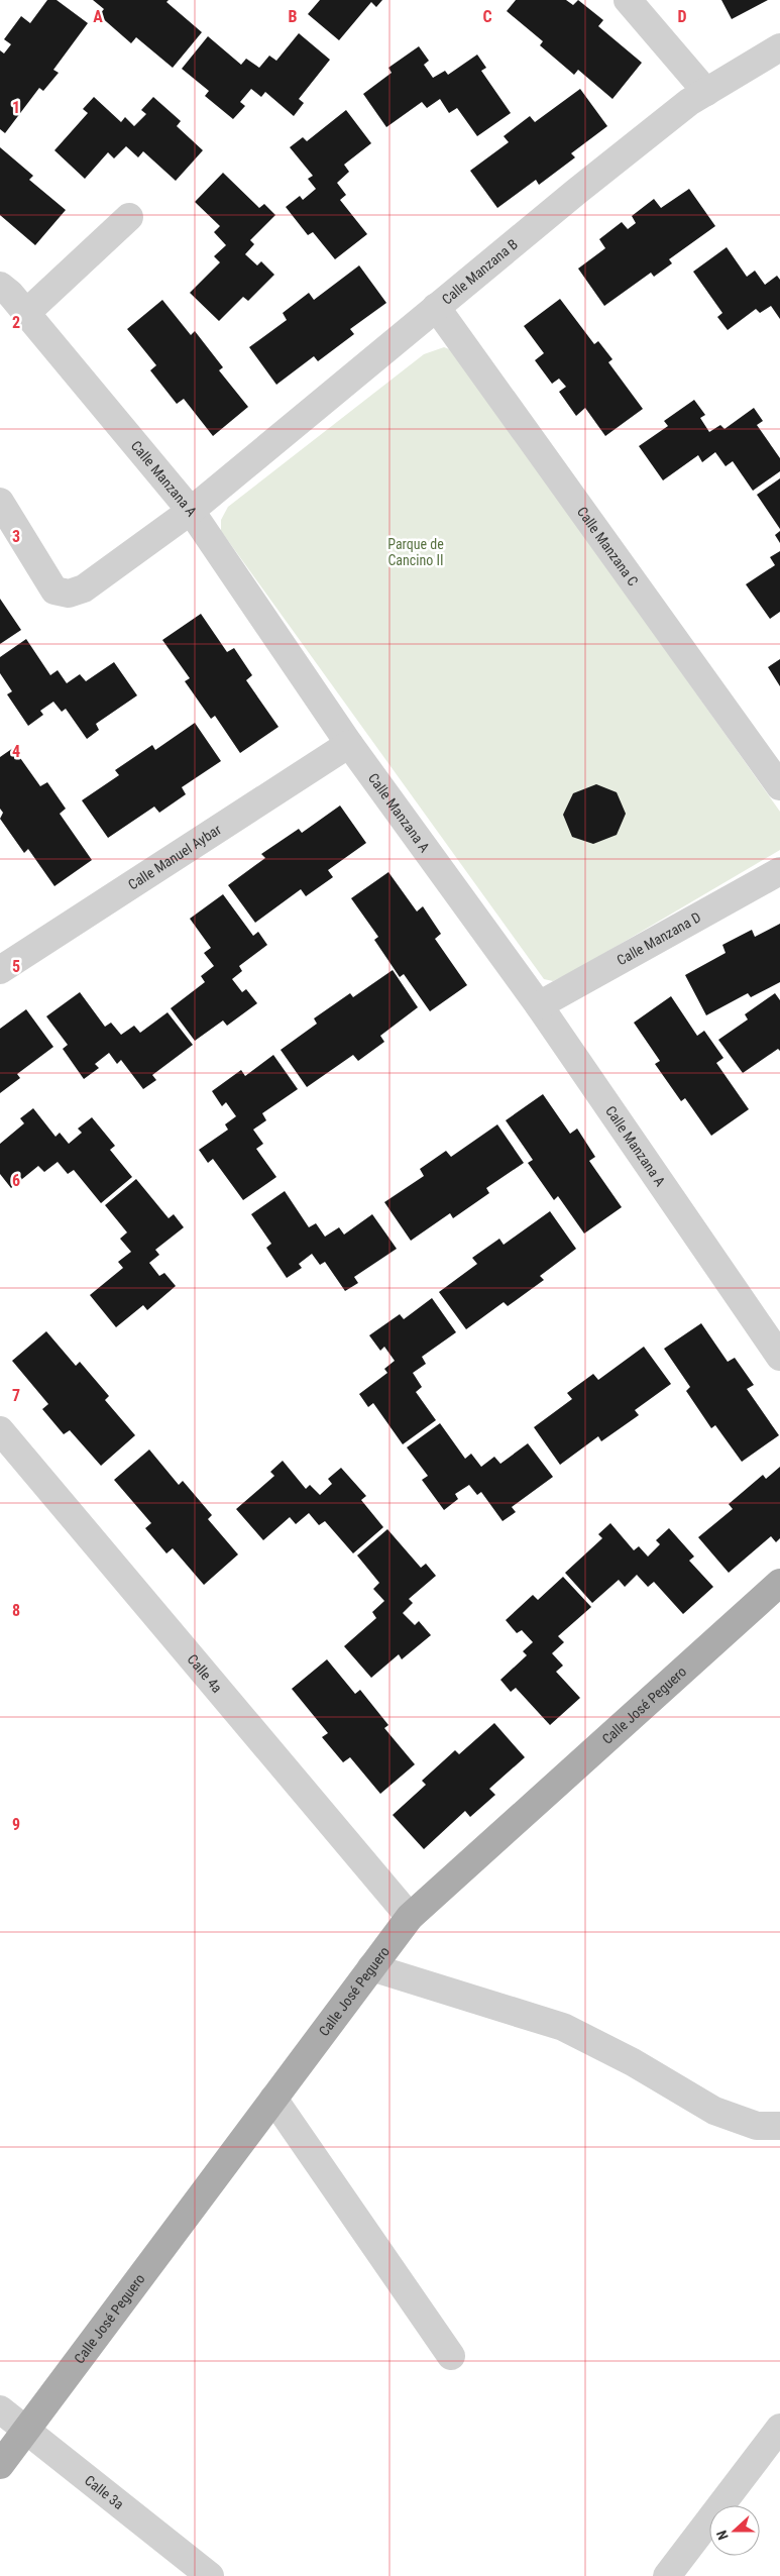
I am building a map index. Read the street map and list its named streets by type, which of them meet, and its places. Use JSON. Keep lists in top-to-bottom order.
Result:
{
  "streets": {
    "main road": ["Calle José Peguero"],
    "street": [
      "Calle Manzana B",
      "Calle Manzana A",
      "Calle Manzana C",
      "Calle Manuel Aybar",
      "Calle Manzana D",
      "Calle 4a",
      "Calle 3a"
    ]
  },
  "crossings": [
    ["Calle Manzana B", "Calle Manzana A"],
    ["Calle Manzana B", "Calle Manzana C"],
    ["Calle Manzana A", "Calle Manuel Aybar"],
    ["Calle Manzana A", "Calle Manzana D"],
    ["Calle 4a", "Calle José Peguero"],
    ["Calle José Peguero", "Calle 3a"]
  ],
  "parks": ["Parque de Cancino II"],
  "north": "left",
  "grid": {
    "columns": [
      "A",
      "B",
      "C",
      "D"
    ],
    "rows": [
      "1",
      "2",
      "3",
      "4",
      "5",
      "6",
      "7",
      "8",
      "9"
    ]
  }
}
